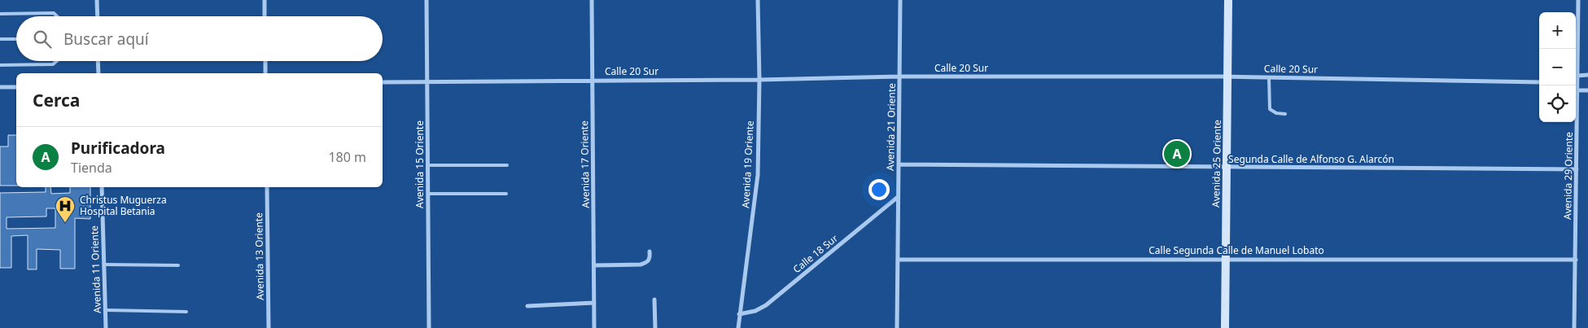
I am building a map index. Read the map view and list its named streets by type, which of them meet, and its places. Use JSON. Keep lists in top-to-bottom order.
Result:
{
  "streets": {
    "main road": ["Avenida 25 Oriente"],
    "street": [
      "Calle 20 Sur",
      "Avenida 21 Oriente",
      "Segunda Calle de Alfonso G. Alarcón",
      "Avenida 15 Oriente",
      "Avenida 17 Oriente",
      "Avenida 19 Oriente",
      "Avenida 29 Oriente",
      "Calle Segunda Calle de Manuel Lobato",
      "Calle 18 Sur",
      "Avenida 13 Oriente",
      "Avenida 11 Oriente"
    ]
  },
  "crossings": [
    ["Calle 20 Sur", "Avenida 21 Oriente"],
    ["Calle 20 Sur", "Avenida 25 Oriente"],
    ["Calle 20 Sur", "Avenida 15 Oriente"],
    ["Calle 20 Sur", "Avenida 17 Oriente"],
    ["Calle 20 Sur", "Avenida 19 Oriente"],
    ["Avenida 21 Oriente", "Segunda Calle de Alfonso G. Alarcón"],
    ["Avenida 21 Oriente", "Calle Segunda Calle de Manuel Lobato"],
    ["Avenida 21 Oriente", "Calle 18 Sur"],
    ["Segunda Calle de Alfonso G. Alarcón", "Avenida 25 Oriente"],
    ["Segunda Calle de Alfonso G. Alarcón", "Avenida 29 Oriente"],
    ["Avenida 25 Oriente", "Calle Segunda Calle de Manuel Lobato"],
    ["Avenida 19 Oriente", "Calle 18 Sur"],
    ["Avenida 29 Oriente", "Calle Segunda Calle de Manuel Lobato"]
  ],
  "places": {
    "hospital": ["Christus Muguerza Hospital Betania"]
  },
  "page": {
    "map_buttons": ["+", "−"],
    "search": "Buscar aquí",
    "heading": "Cerca",
    "list": [
      {
        "mark": "A",
        "name": "Purificadora",
        "note": "Tienda",
        "value": "180 m"
      }
    ],
    "pins": "A"
  }
}
